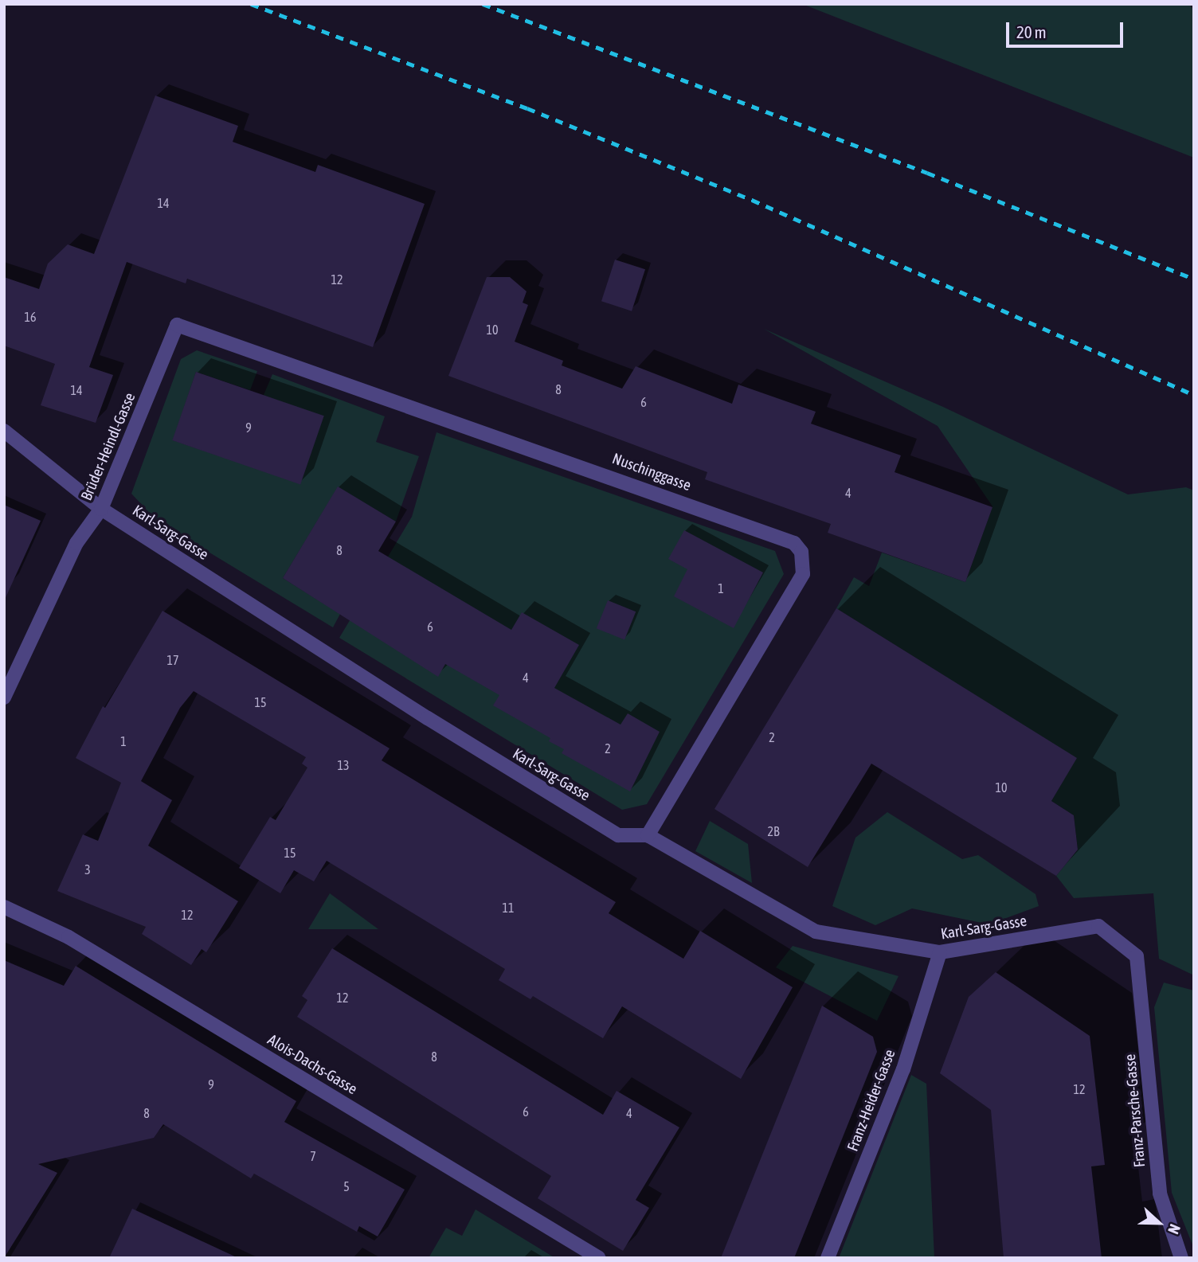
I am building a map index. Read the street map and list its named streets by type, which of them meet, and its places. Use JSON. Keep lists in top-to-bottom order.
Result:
{
  "streets": {
    "street": [
      "Brüder-Heindl-Gasse",
      "Nuschinggasse",
      "Karl-Sarg-Gasse",
      "Alois-Dachs-Gasse",
      "Franz-Heider-Gasse",
      "Franz-Parsche-Gasse"
    ]
  },
  "crossings": [
    ["Brüder-Heindl-Gasse", "Nuschinggasse"],
    ["Brüder-Heindl-Gasse", "Karl-Sarg-Gasse"],
    ["Nuschinggasse", "Karl-Sarg-Gasse"],
    ["Karl-Sarg-Gasse", "Franz-Heider-Gasse"],
    ["Karl-Sarg-Gasse", "Franz-Parsche-Gasse"]
  ],
  "house_numbers": [
    "14",
    "12",
    "16",
    "10",
    "8",
    "14",
    "6",
    "9",
    "4",
    "8",
    "1",
    "6",
    "17",
    "4",
    "15",
    "2",
    "1",
    "2",
    "13",
    "10",
    "2B",
    "15",
    "3",
    "11",
    "12",
    "12",
    "8",
    "9",
    "12",
    "6",
    "8",
    "4",
    "7",
    "5"
  ],
  "scale_bar": "20 m",
  "north": "right"
}
